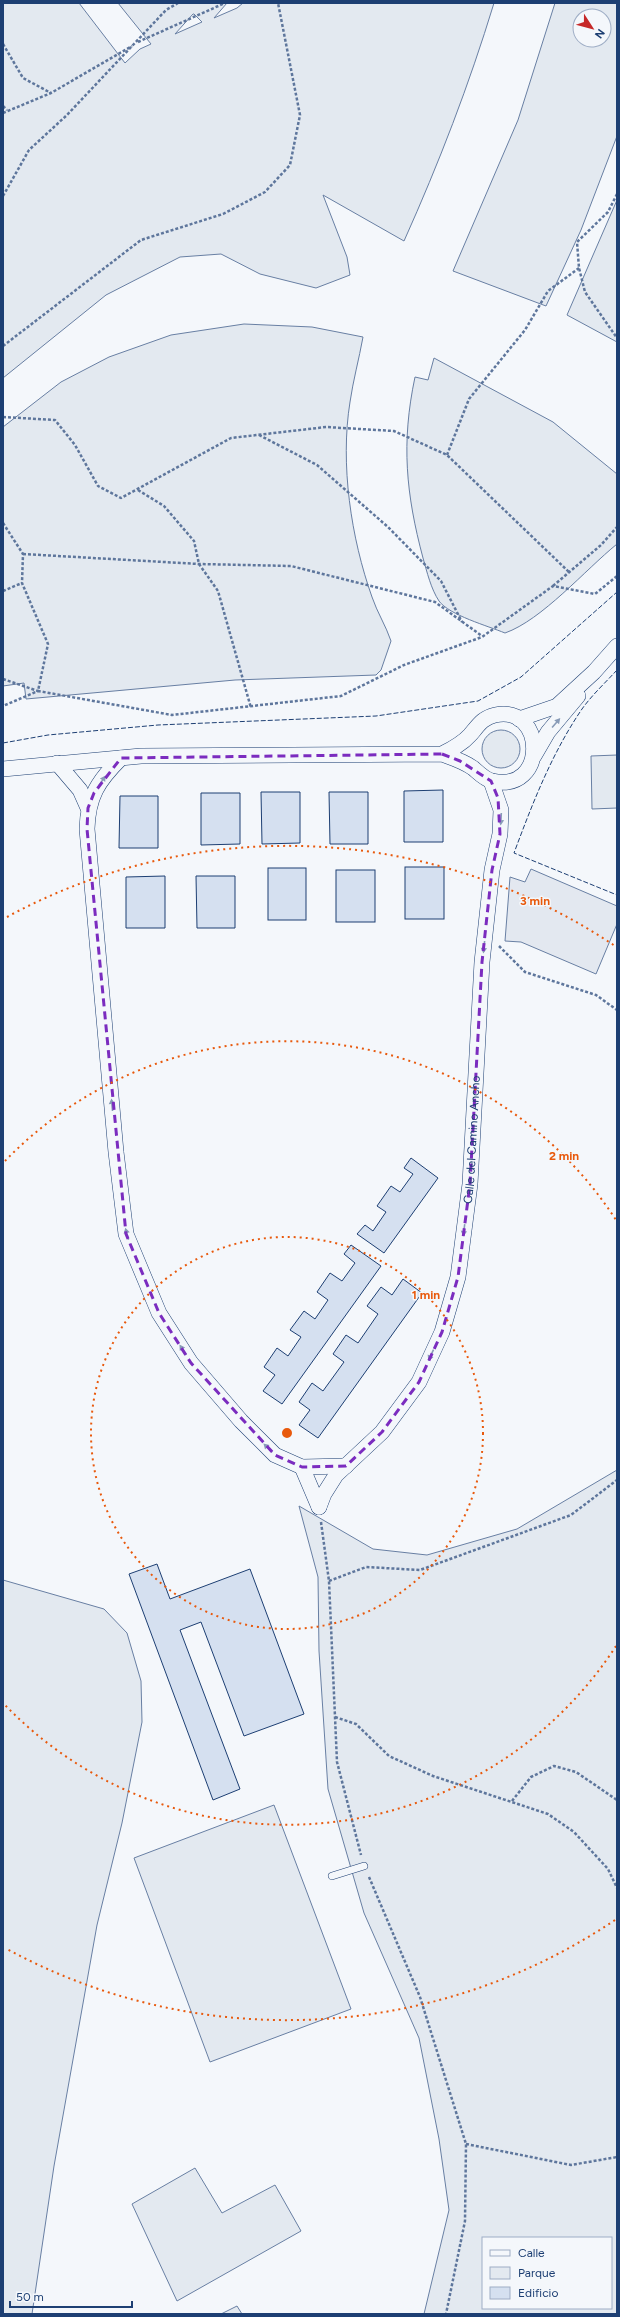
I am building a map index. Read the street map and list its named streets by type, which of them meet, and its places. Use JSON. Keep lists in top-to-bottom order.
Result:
{
  "streets": {
    "street": ["Calle del Camino Ancho"]
  },
  "one_way": ["Calle del Camino Ancho"],
  "legend": ["Calle", "Parque", "Edificio"],
  "scale_bar": "50 m",
  "north": "bottom right",
  "rings": ["3 min", "2 min", "1 min"]
}
